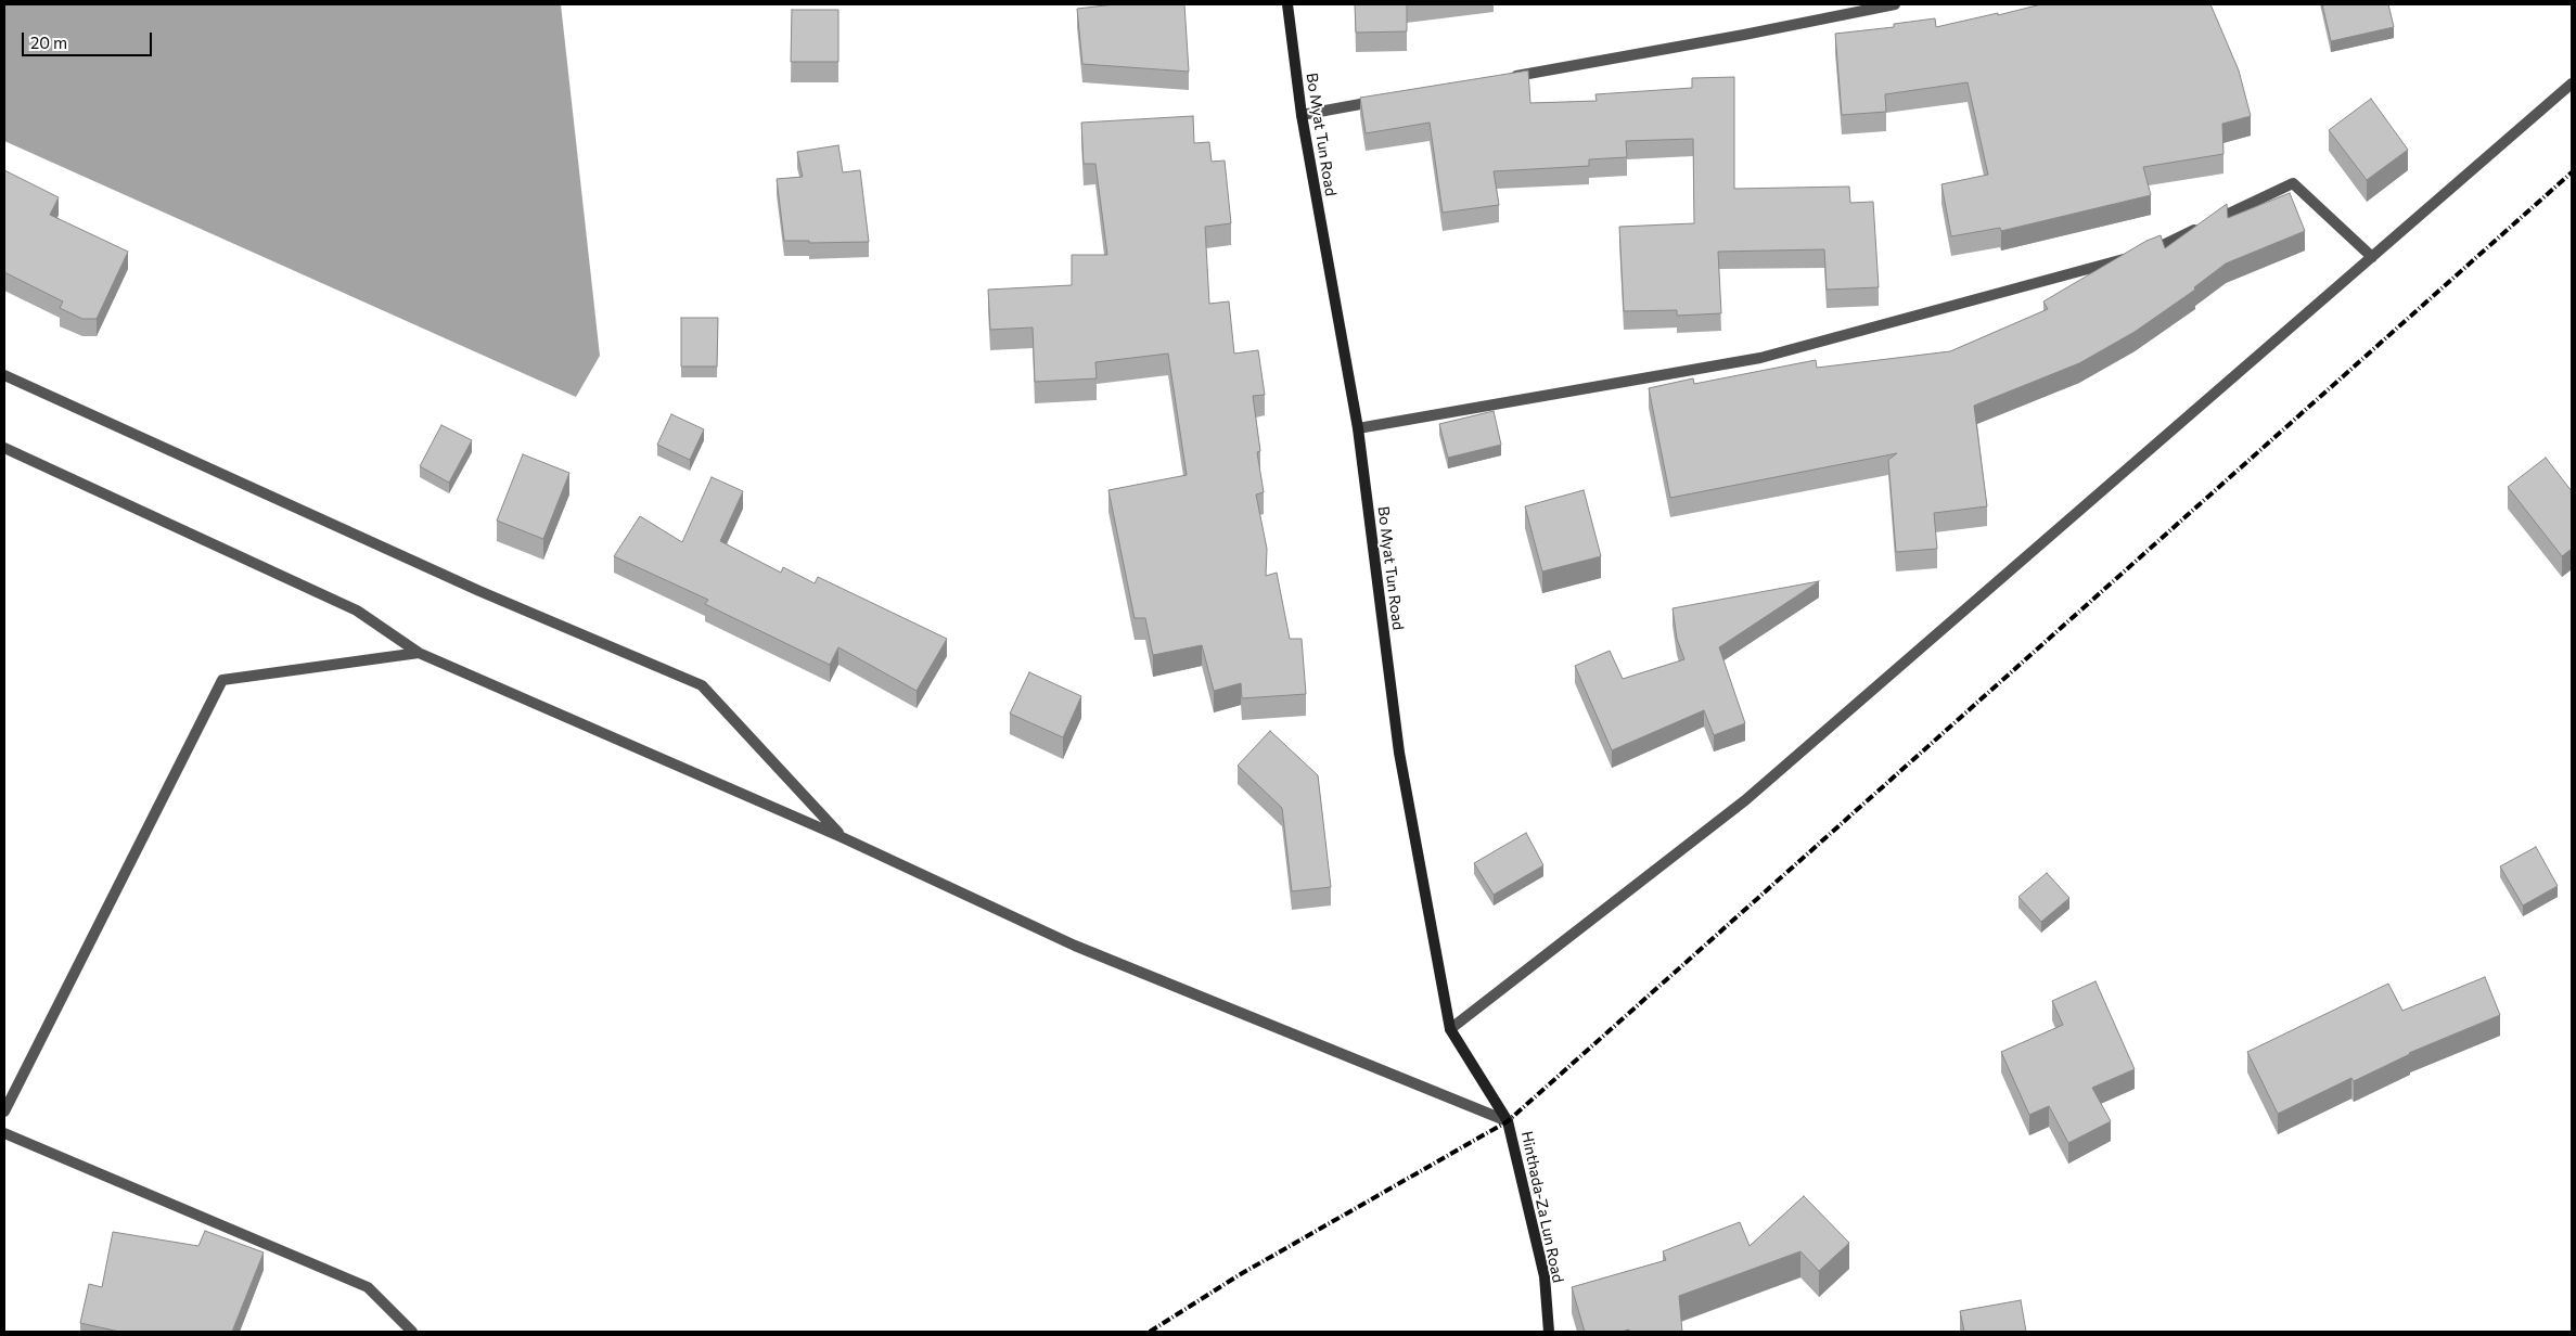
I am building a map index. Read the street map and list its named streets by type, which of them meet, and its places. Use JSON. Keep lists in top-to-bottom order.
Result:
{
  "streets": {
    "main road": ["Bo Myat Tun Road", "Hinthada-Za Lun Road"]
  },
  "crossings": [
    ["Bo Myat Tun Road", "Hinthada-Za Lun Road"]
  ],
  "scale_bar": "20 m"
}
